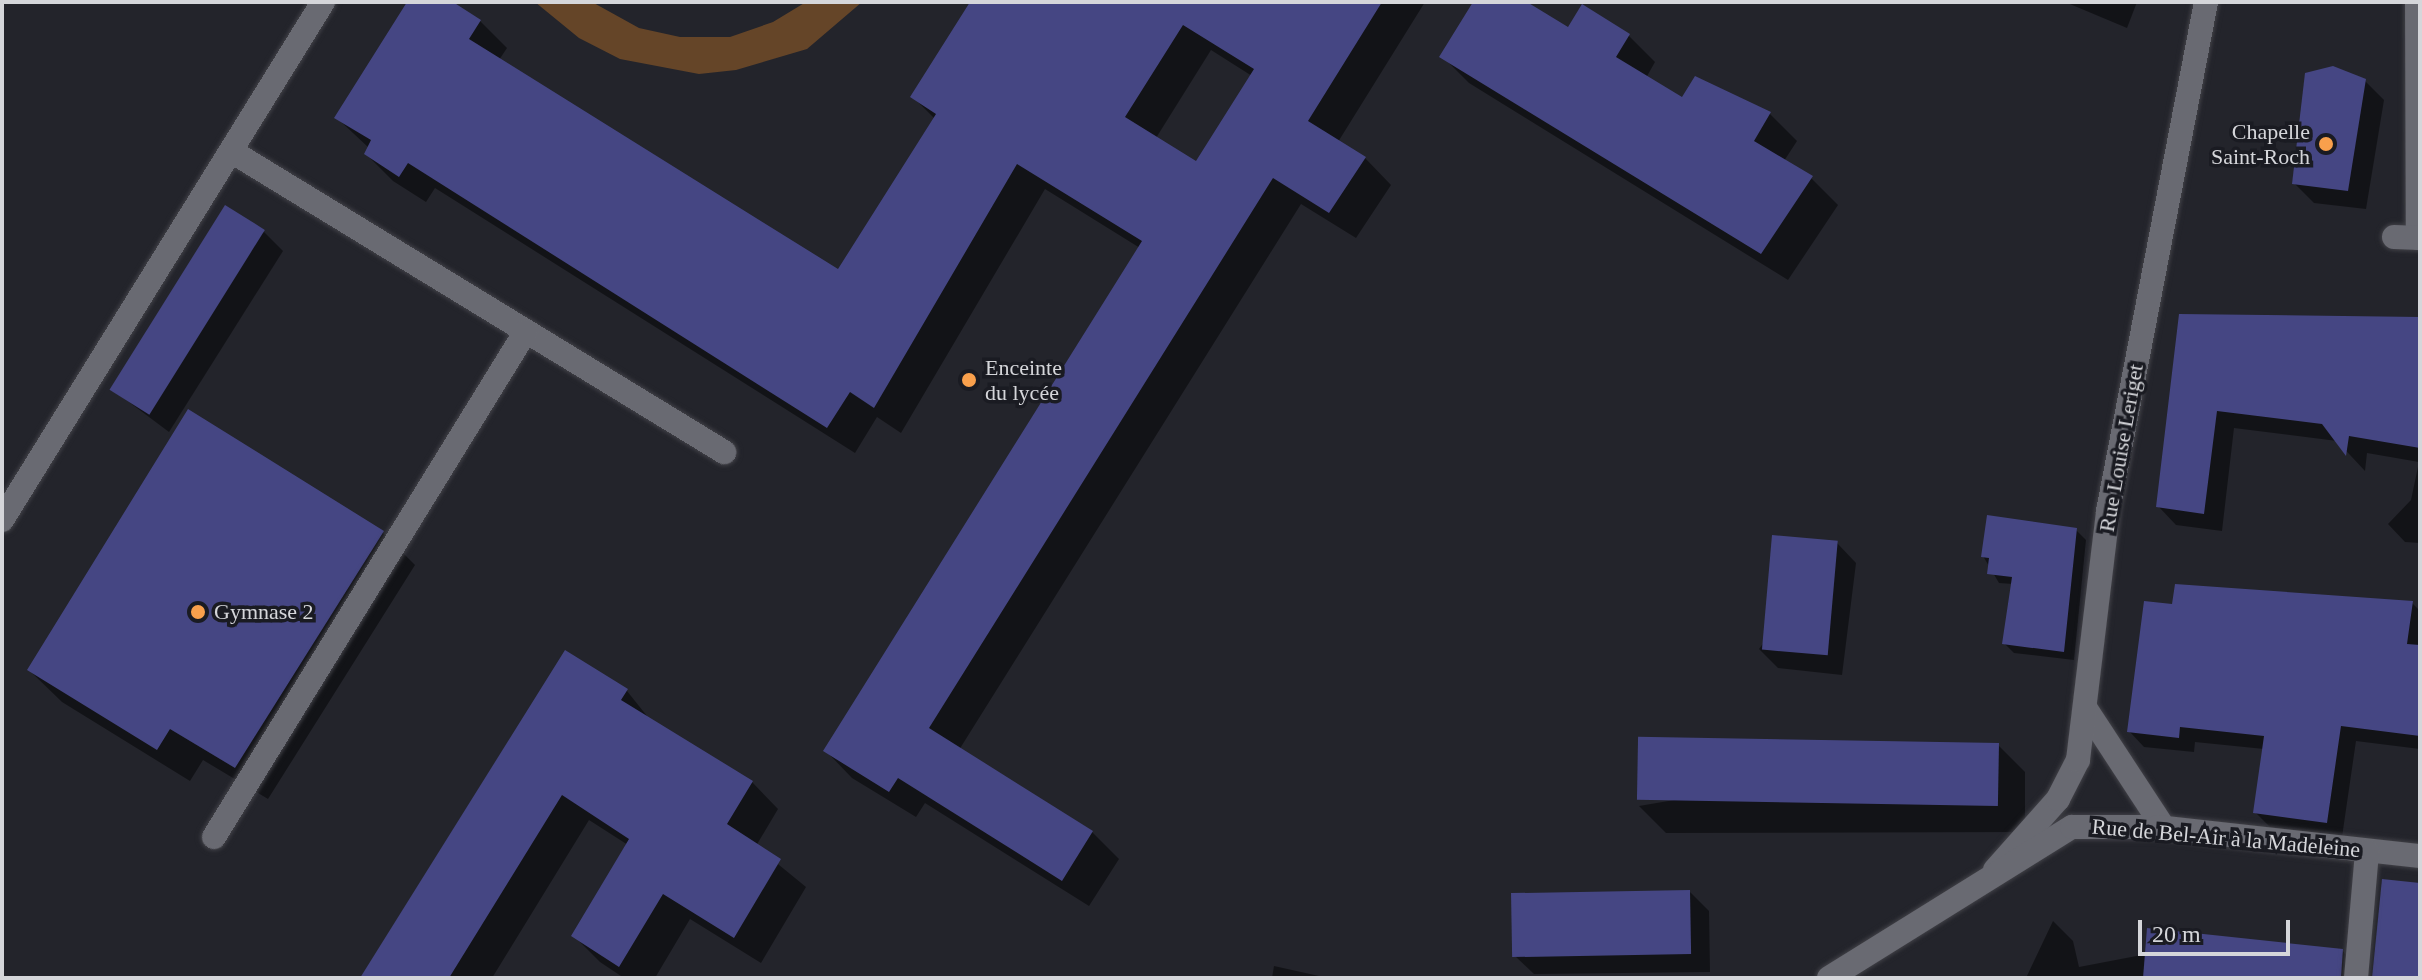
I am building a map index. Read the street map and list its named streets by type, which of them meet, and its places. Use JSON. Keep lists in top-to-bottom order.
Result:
{
  "streets": {
    "street": ["Rue Louise Leriget", "Rue de Bel-Air à la Madeleine"]
  },
  "crossings": [
    ["Rue Louise Leriget", "Rue de Bel-Air à la Madeleine"]
  ],
  "places": ["Chapelle Saint-Roch", "Enceinte du lycée", "Gymnase 2"],
  "scale_bar": "20 m"
}
